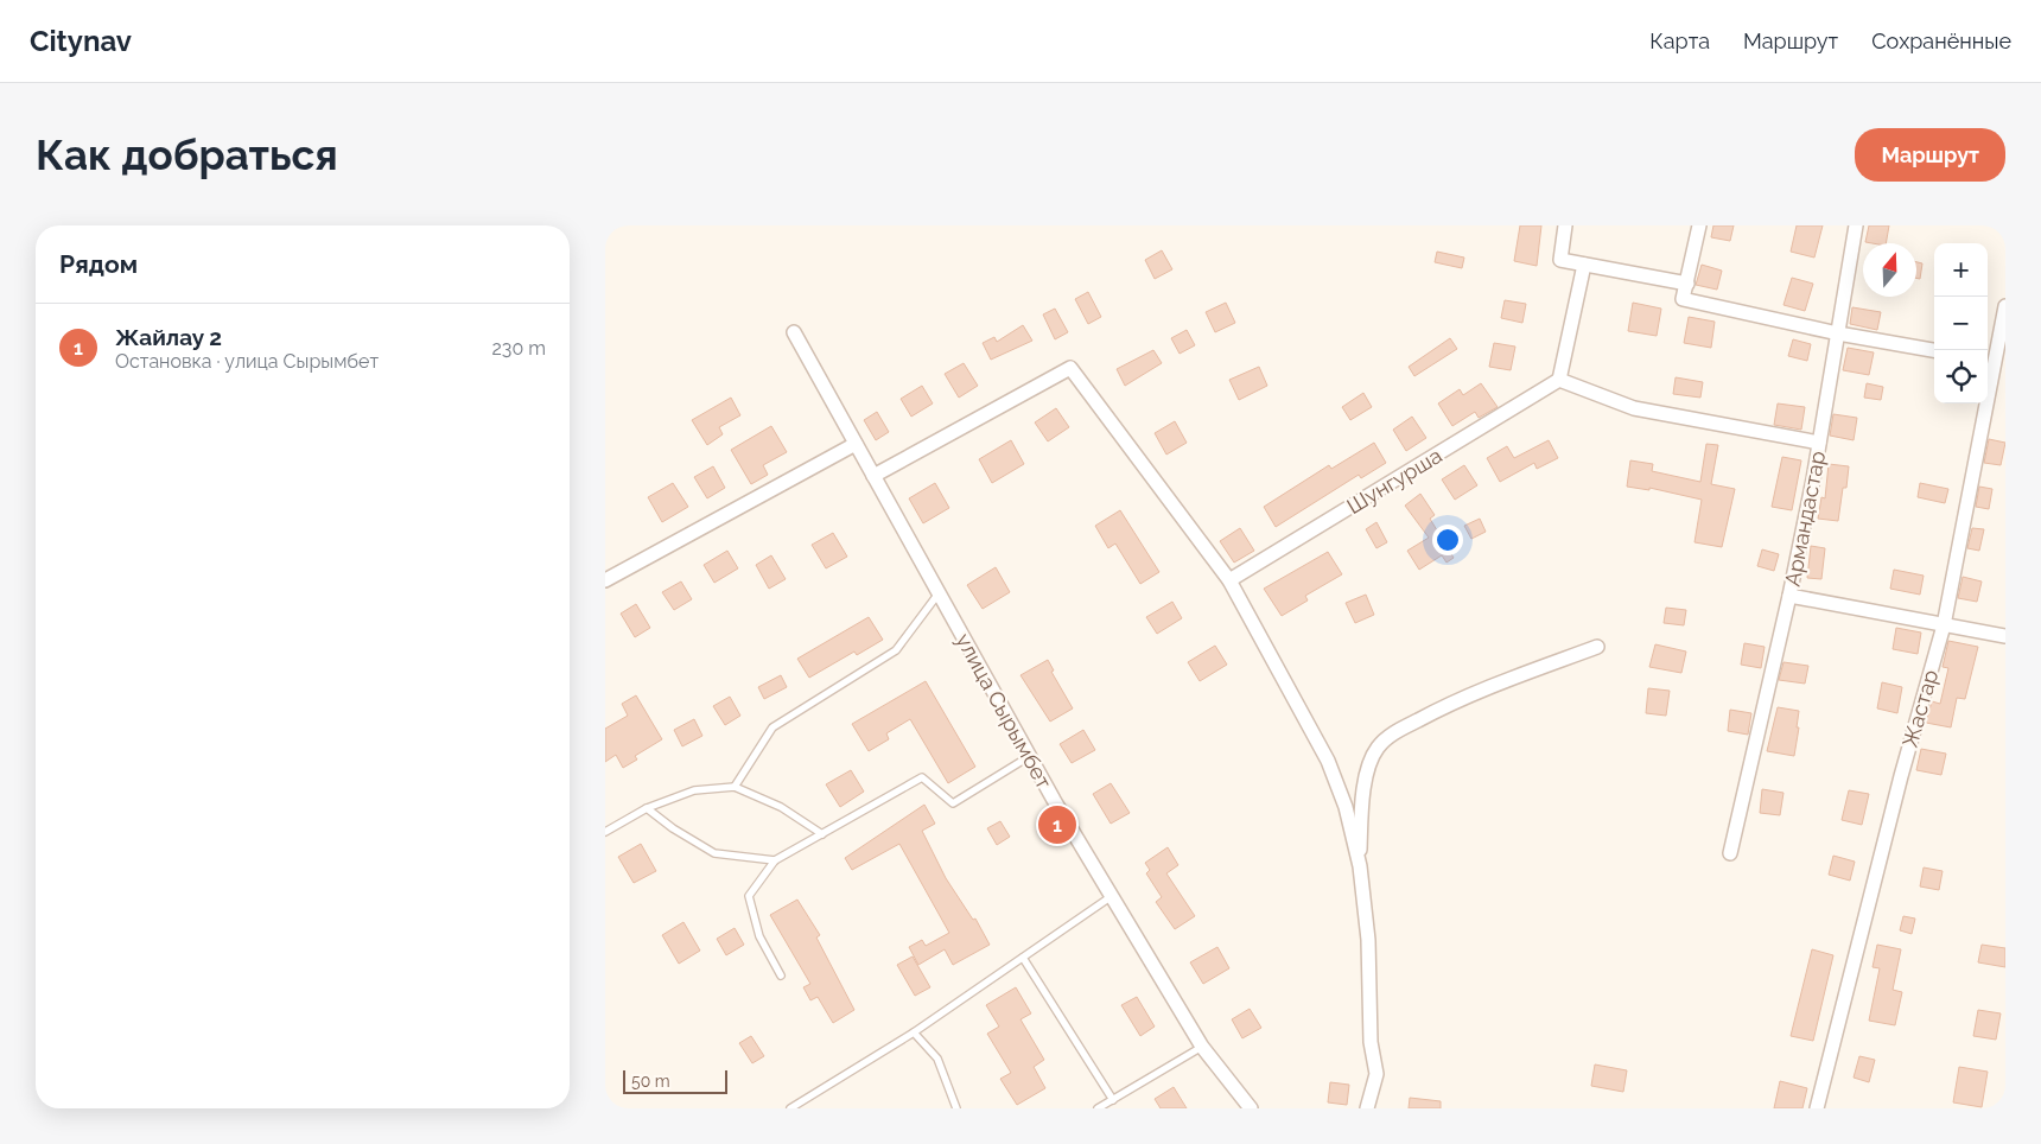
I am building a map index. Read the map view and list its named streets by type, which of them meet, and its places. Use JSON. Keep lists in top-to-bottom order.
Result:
{
  "streets": {
    "street": [
      "Шунгурша",
      "Армандастар",
      "Жастар",
      "улица Сырымбет"
    ]
  },
  "crossings": [
    ["Армандастар", "Жастар"]
  ],
  "scale_bar": "50 m",
  "north": "top",
  "page": {
    "header": "Citynav",
    "nav": ["Карта", "Маршрут", "Сохранённые"],
    "buttons": "Маршрут",
    "title": "Как добраться",
    "heading": "Рядом",
    "map_buttons": ["+", "−"],
    "list": [
      {
        "mark": "1",
        "name": "Жайлау 2",
        "note": "Остановка · улица Сырымбет",
        "value": "230 m"
      }
    ],
    "pins": "1",
    "scale": "50 m"
  }
}
